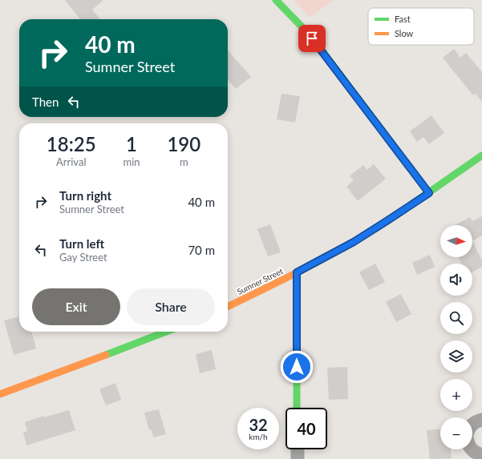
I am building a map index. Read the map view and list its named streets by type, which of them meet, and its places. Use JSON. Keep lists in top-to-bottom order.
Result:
{
  "streets": {
    "main road": ["Sumner Street"]
  },
  "legend": ["Fast", "Slow"],
  "north": "right",
  "page": {
    "turn": ["40 m", "Sumner Street"],
    "then": "Then",
    "eta": [
      "18:25",
      "Arrival",
      "1",
      "min",
      "190",
      "m"
    ],
    "list": [
      {
        "name": "Turn right",
        "note": "Sumner Street",
        "value": "40 m"
      },
      {
        "name": "Turn left",
        "note": "Gay Street",
        "value": "70 m"
      }
    ],
    "map_buttons": ["+", "−"],
    "buttons": ["Exit", "Share"],
    "speed": "32 km/h",
    "limit": "40"
  }
}
